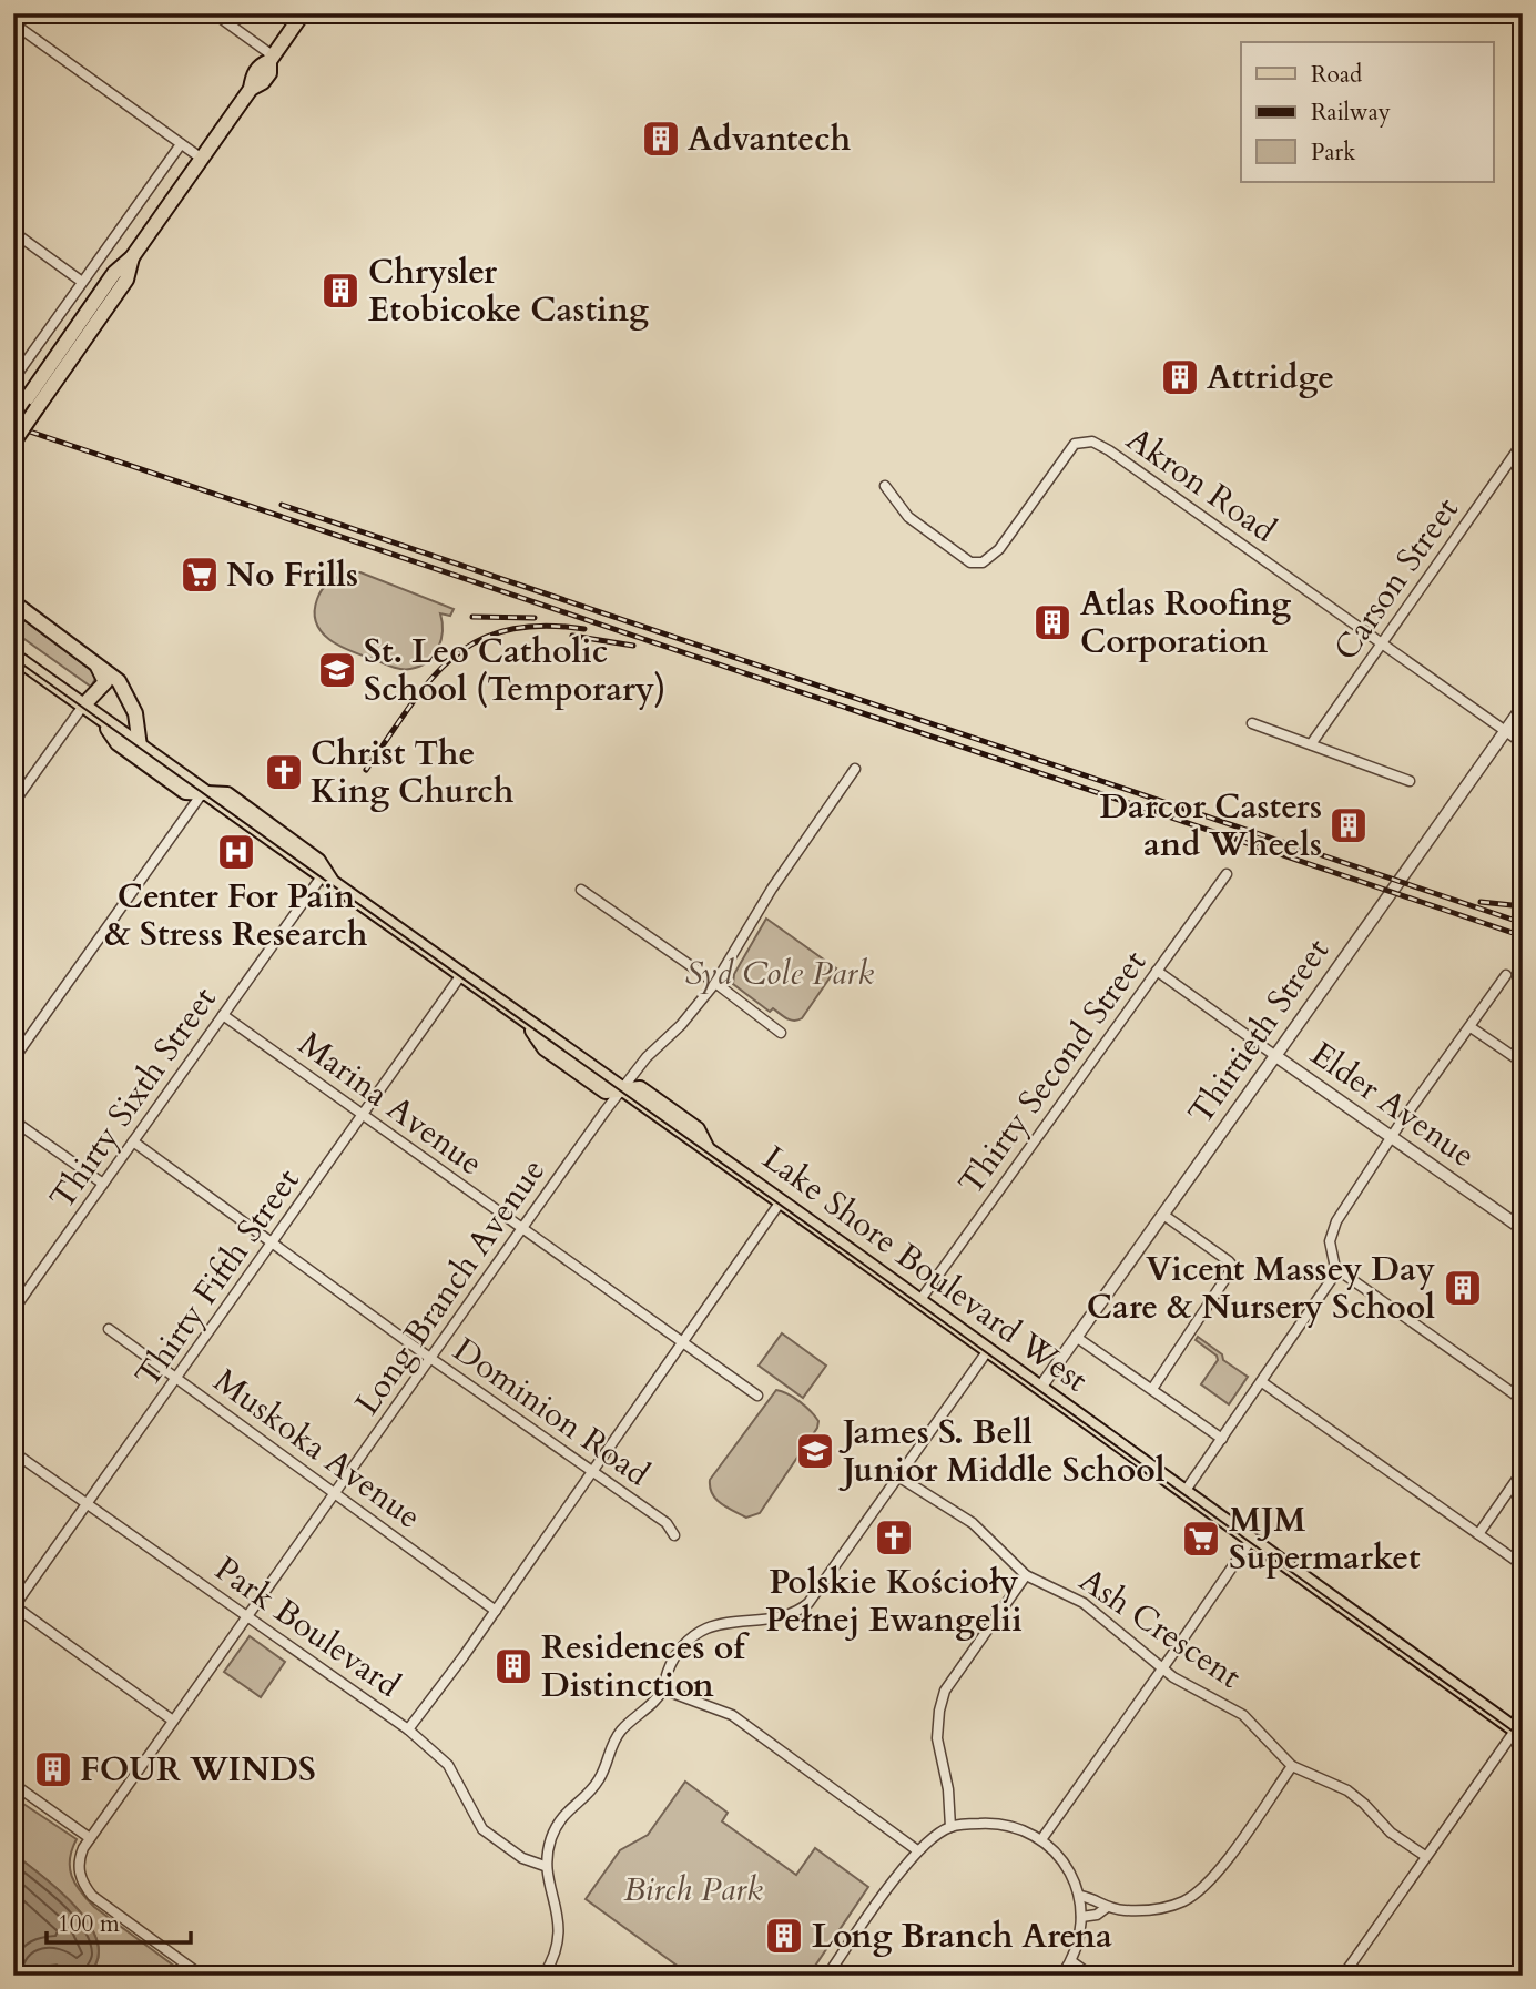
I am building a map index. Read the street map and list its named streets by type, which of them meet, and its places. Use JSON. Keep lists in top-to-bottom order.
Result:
{
  "streets": {
    "main road": ["Lake Shore Boulevard West"],
    "street": [
      "Akron Road",
      "Carson Street",
      "Thirtieth Street",
      "Thirty Second Street",
      "Thirty Sixth Street",
      "Marina Avenue",
      "Elder Avenue",
      "Thirty Fifth Street",
      "Long Branch Avenue",
      "Dominion Road",
      "Muskoka Avenue",
      "Park Boulevard",
      "Ash Crescent"
    ]
  },
  "crossings": [
    ["Akron Road", "Carson Street"],
    ["Akron Road", "Thirtieth Street"],
    ["Thirtieth Street", "Elder Avenue"],
    ["Thirtieth Street", "Lake Shore Boulevard West"],
    ["Thirty Second Street", "Elder Avenue"],
    ["Thirty Second Street", "Lake Shore Boulevard West"],
    ["Thirty Sixth Street", "Marina Avenue"],
    ["Thirty Sixth Street", "Lake Shore Boulevard West"],
    ["Thirty Sixth Street", "Dominion Road"],
    ["Marina Avenue", "Thirty Fifth Street"],
    ["Marina Avenue", "Long Branch Avenue"],
    ["Lake Shore Boulevard West", "Thirty Fifth Street"],
    ["Lake Shore Boulevard West", "Long Branch Avenue"],
    ["Thirty Fifth Street", "Dominion Road"],
    ["Thirty Fifth Street", "Muskoka Avenue"],
    ["Thirty Fifth Street", "Park Boulevard"],
    ["Long Branch Avenue", "Dominion Road"],
    ["Long Branch Avenue", "Muskoka Avenue"],
    ["Long Branch Avenue", "Park Boulevard"]
  ],
  "parks": ["Syd Cole Park", "Birch Park"],
  "places": {
    "building": [
      "Advantech",
      "Chrysler Etobicoke Casting",
      "Attridge",
      "Atlas Roofing Corporation",
      "Darcor Casters and Wheels",
      "Vicent Massey Day Care & Nursery School",
      "Residences of Distinction",
      "FOUR WINDS",
      "Long Branch Arena"
    ],
    "supermarket": ["No Frills", "MJM Supermarket"],
    "school or university": ["St. Leo Catholic School (Temporary)", "James S. Bell Junior Middle School"],
    "church": ["Christ The King Church", "Polskie Kościoły Pełnej Ewangelii"],
    "hospital": ["Center For Pain & Stress Research"]
  },
  "legend": ["Road", "Railway", "Park"],
  "scale_bar": "100 m"
}
